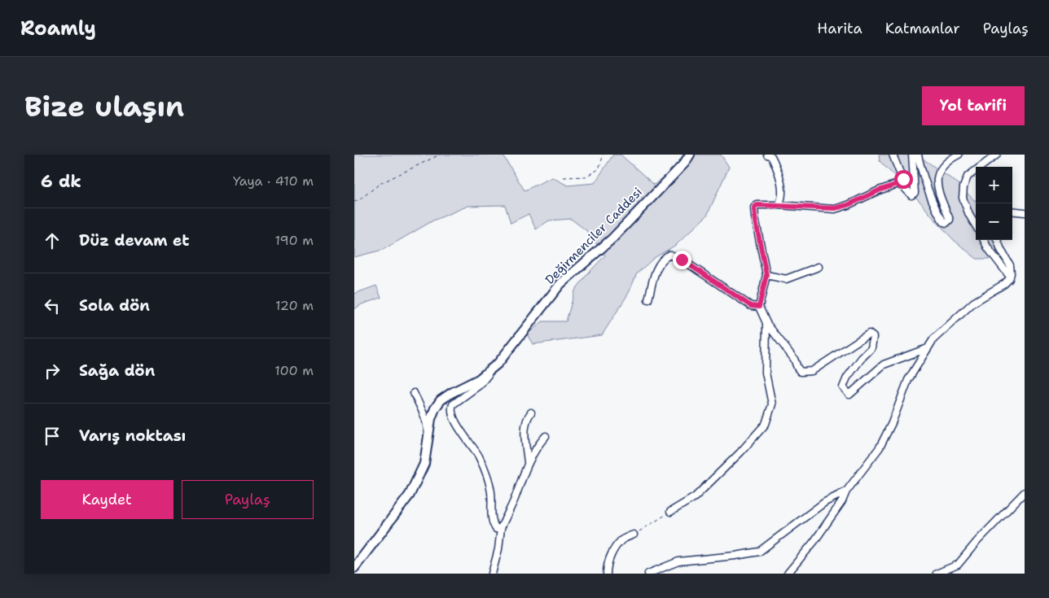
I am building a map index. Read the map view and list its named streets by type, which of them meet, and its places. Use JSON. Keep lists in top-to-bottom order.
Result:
{
  "streets": {
    "main road": ["Değirmenciler Caddesi"]
  },
  "page": {
    "header": "Roamly",
    "nav": ["Harita", "Katmanlar", "Paylaş"],
    "buttons": [
      "Yol tarifi",
      ["Kaydet", "Paylaş"]
    ],
    "title": "Bize ulaşın",
    "heading": ["6 dk", "Yaya · 410 m"],
    "map_buttons": ["+", "−"],
    "list": [
      ["Düz devam et", "190 m"],
      ["Sola dön", "120 m"],
      ["Sağa dön", "100 m"],
      "Varış noktası"
    ]
  }
}
